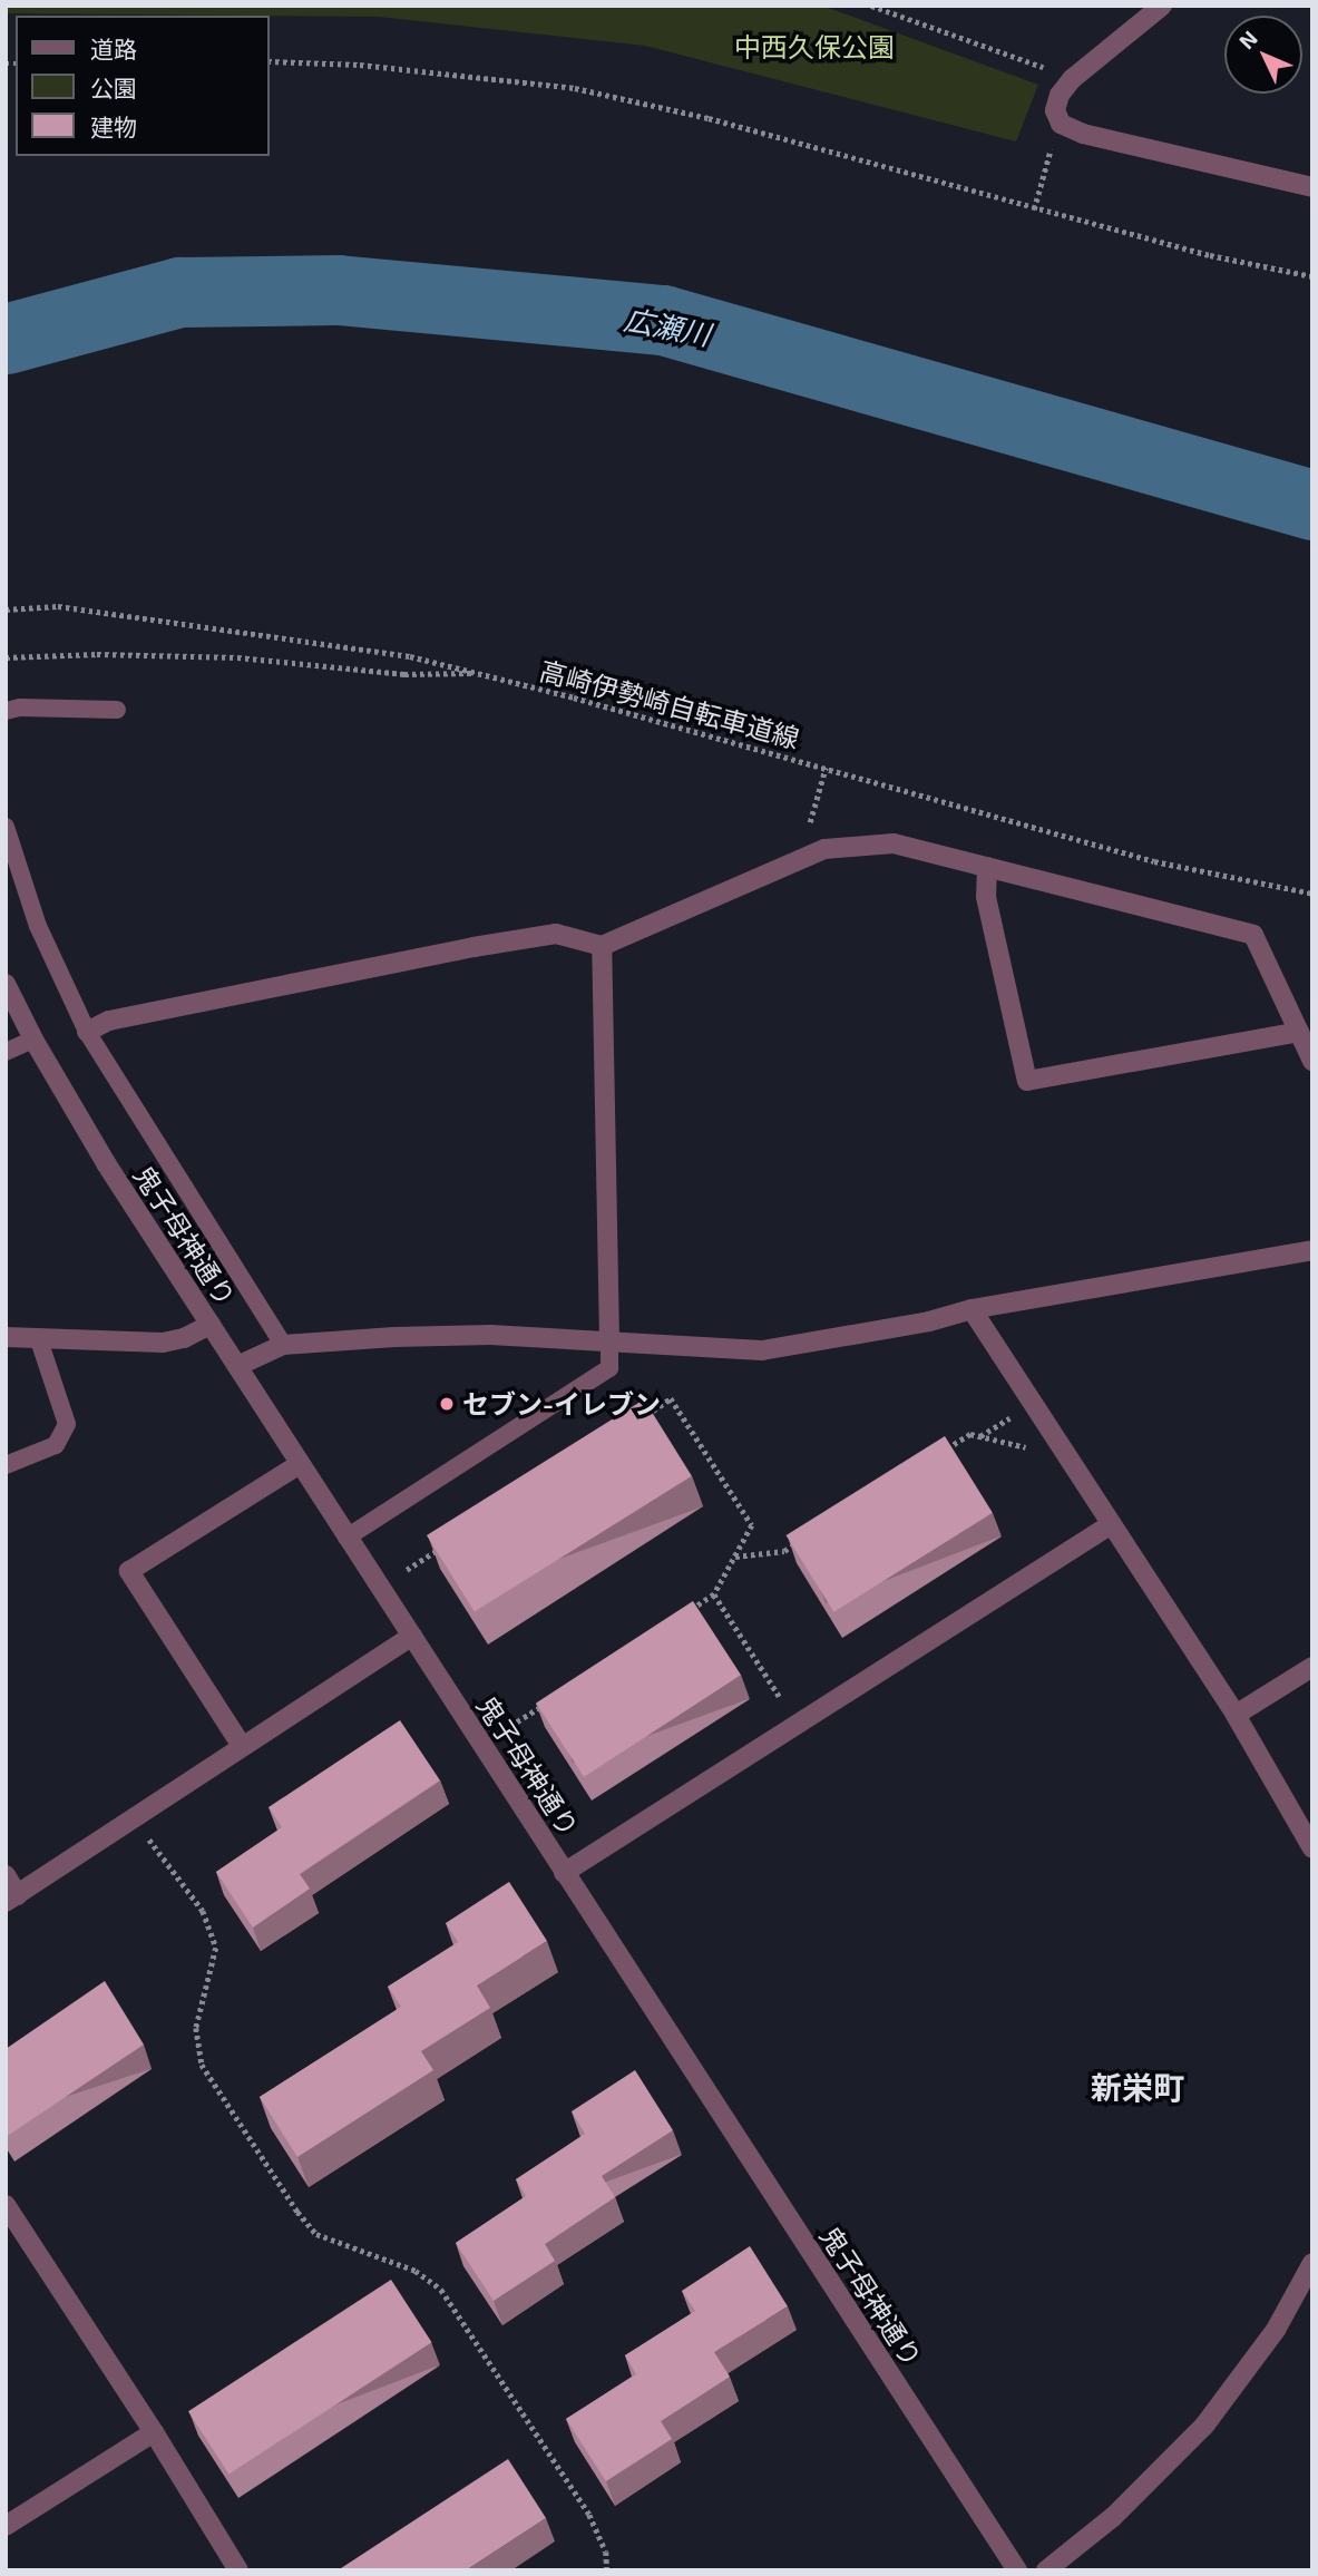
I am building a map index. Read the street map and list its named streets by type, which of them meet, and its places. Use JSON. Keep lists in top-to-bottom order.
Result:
{
  "streets": {
    "street": ["鬼子母神通り"],
    "path": ["高崎伊勢崎自転車道線"]
  },
  "districts": ["新栄町"],
  "water": ["広瀬川"],
  "parks": ["中西久保公園"],
  "places": ["セブン-イレブン"],
  "legend": ["道路", "公園", "建物"],
  "north": "top left"
}
